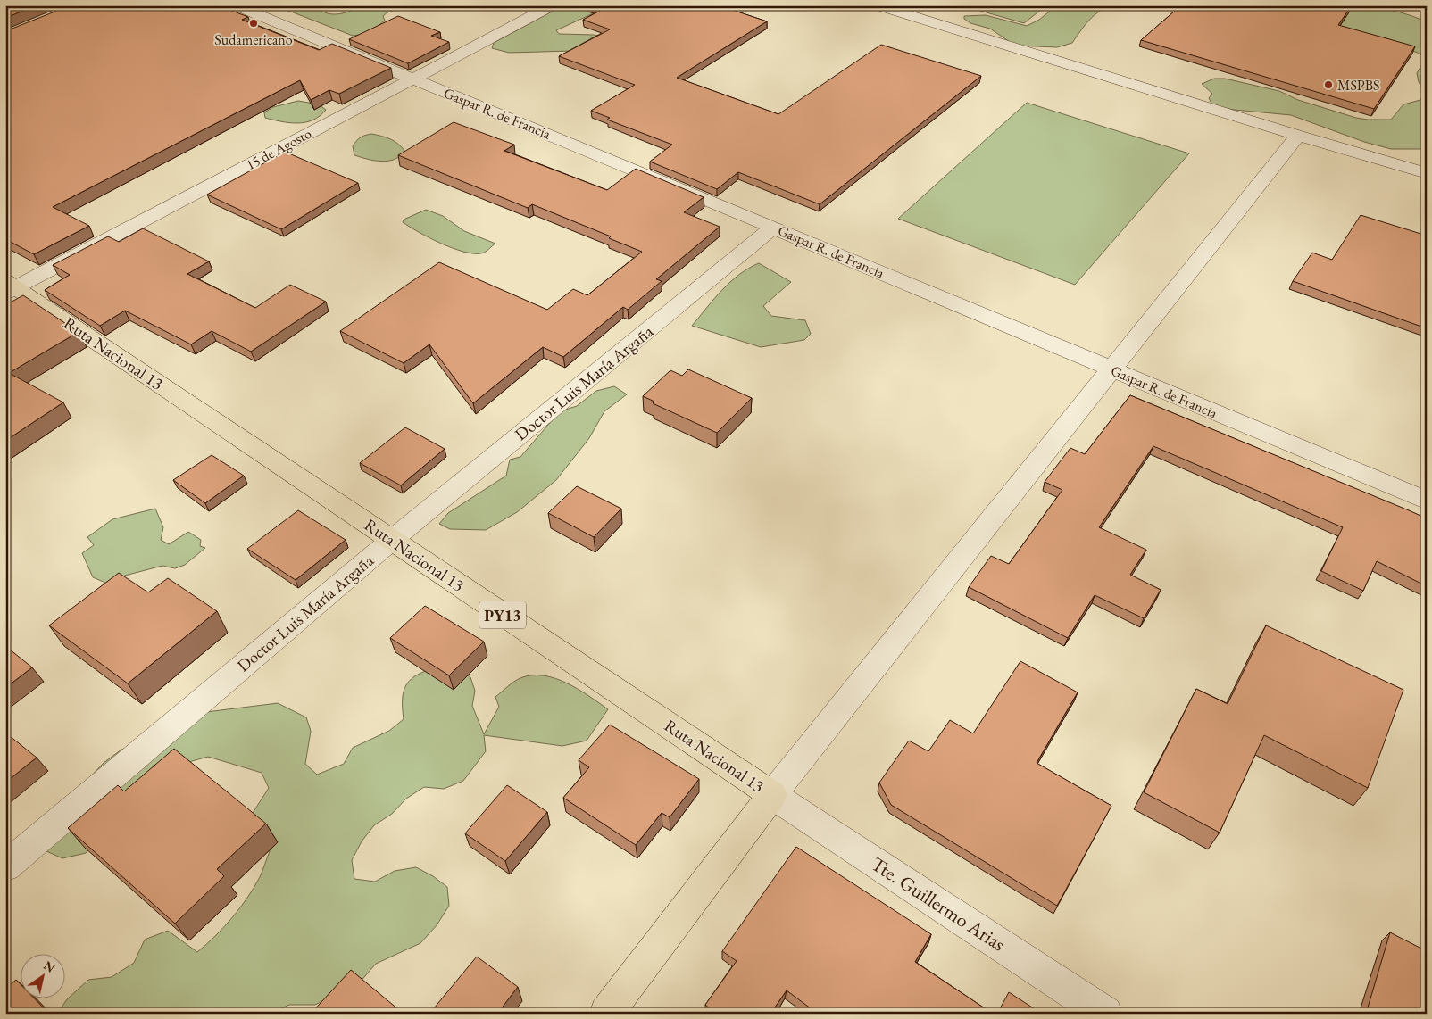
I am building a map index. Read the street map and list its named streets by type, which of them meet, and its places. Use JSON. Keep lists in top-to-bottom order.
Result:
{
  "streets": {
    "highway": ["Ruta Nacional 13", "PY13"],
    "street": [
      "Gaspar R. de Francia",
      "15 de Agosto",
      "Doctor Luis María Argaña",
      "Tte. Guillermo Arias"
    ]
  },
  "crossings": [
    ["Gaspar R. de Francia", "15 de Agosto"],
    ["Gaspar R. de Francia", "Doctor Luis María Argaña"],
    ["15 de Agosto", "Ruta Nacional 13"],
    ["Ruta Nacional 13", "Doctor Luis María Argaña"],
    ["Ruta Nacional 13", "Tte. Guillermo Arias"]
  ],
  "places": ["Sudamericano", "MSPBS"],
  "north": "top right"
}
